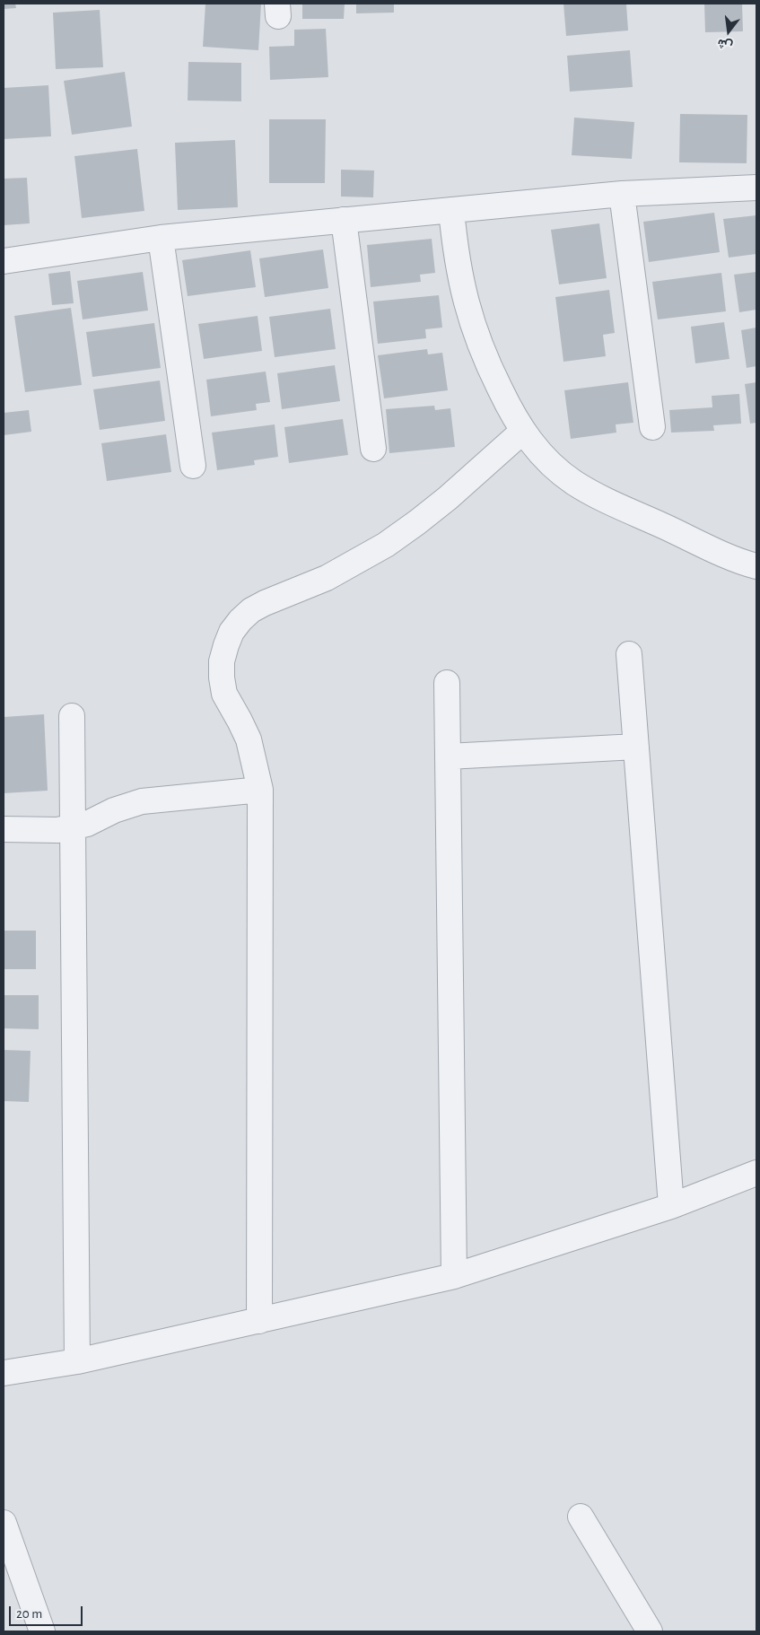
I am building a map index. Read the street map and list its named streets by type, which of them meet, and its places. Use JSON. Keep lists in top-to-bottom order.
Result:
{
  "scale_bar": "20 m",
  "north": "bottom"
}
